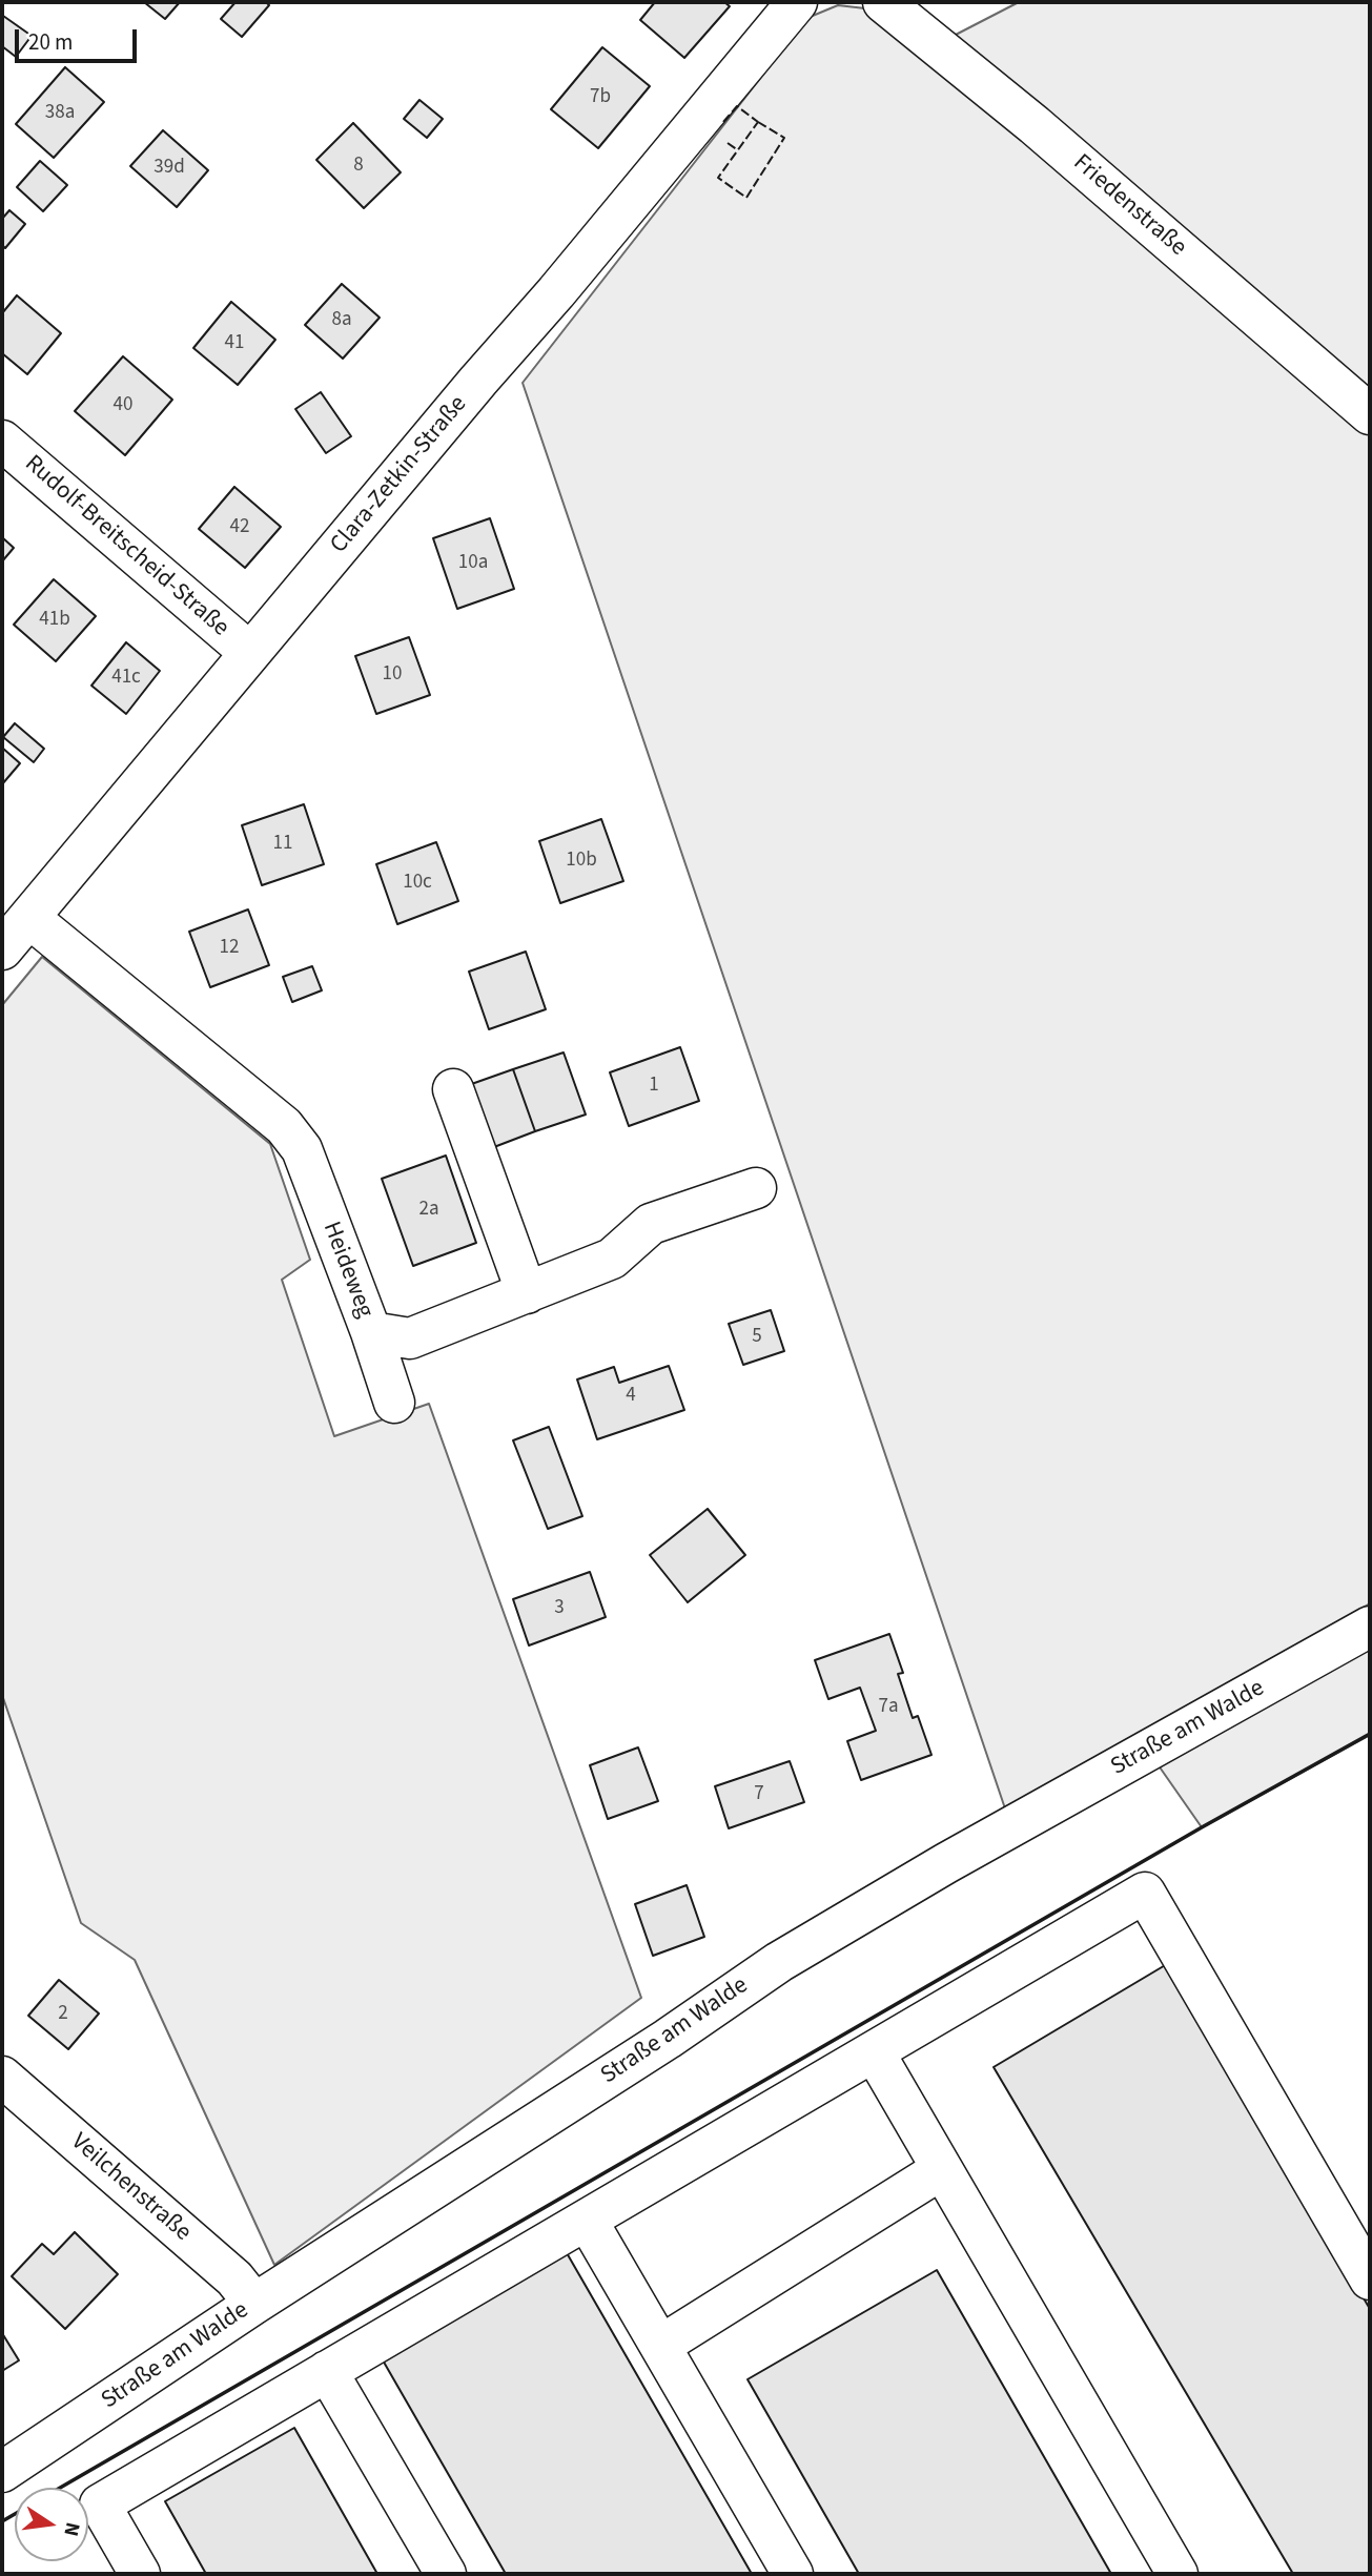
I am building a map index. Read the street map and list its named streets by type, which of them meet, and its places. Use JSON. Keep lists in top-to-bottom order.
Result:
{
  "streets": {
    "street": [
      "Friedenstraße",
      "Clara-Zetkin-Straße",
      "Rudolf-Breitscheid-Straße",
      "Heideweg",
      "Straße am Walde",
      "Veilchenstraße"
    ]
  },
  "crossings": [
    ["Clara-Zetkin-Straße", "Rudolf-Breitscheid-Straße"],
    ["Clara-Zetkin-Straße", "Heideweg"],
    ["Straße am Walde", "Veilchenstraße"]
  ],
  "house_numbers": [
    "7b",
    "38a",
    "8",
    "39d",
    "8a",
    "41",
    "40",
    "42",
    "10a",
    "41b",
    "10",
    "41c",
    "11",
    "10b",
    "10c",
    "12",
    "1",
    "2a",
    "5",
    "4",
    "3",
    "7a",
    "7",
    "2"
  ],
  "scale_bar": "20 m",
  "north": "right"
}
